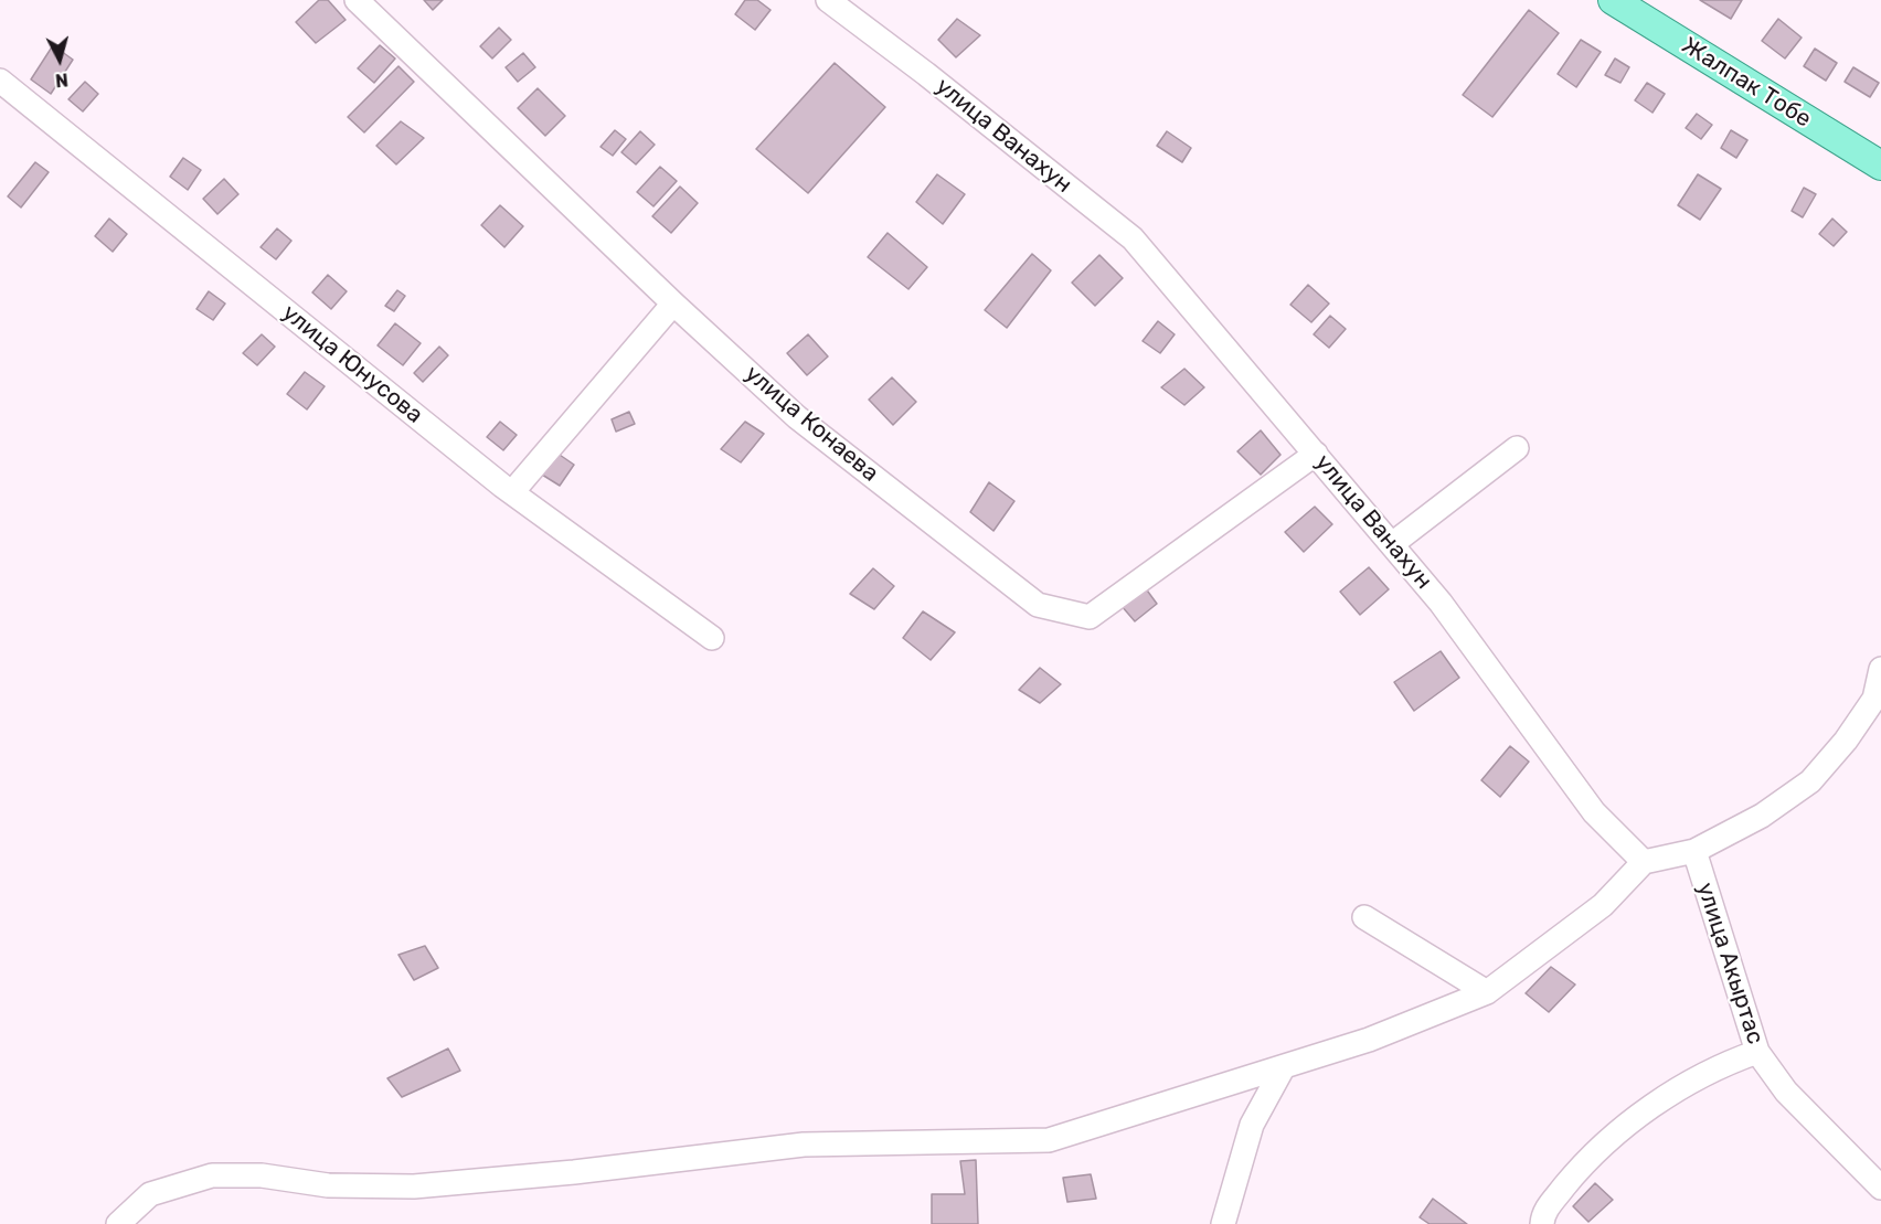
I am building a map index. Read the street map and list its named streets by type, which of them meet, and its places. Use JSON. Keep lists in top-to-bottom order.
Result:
{
  "streets": {
    "main road": ["Жалпак Тобе"],
    "street": [
      "улица Ванахун",
      "улица Юнусова",
      "улица Конаева",
      "улица Акыртас"
    ]
  },
  "crossings": [
    ["улица Ванахун", "улица Конаева"]
  ],
  "north": "bottom"
}
